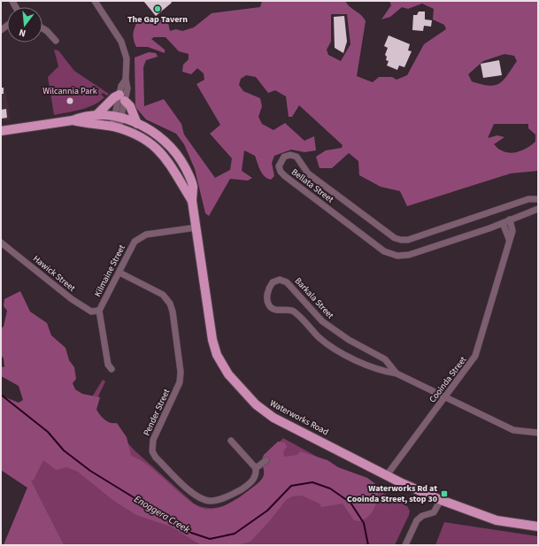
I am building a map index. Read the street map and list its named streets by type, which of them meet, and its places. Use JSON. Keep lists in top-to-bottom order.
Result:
{
  "streets": {
    "main road": ["Waterworks Road"],
    "street": [
      "Bellata Street",
      "Kilmaine Street",
      "Hawick Street",
      "Barkala Street",
      "Cooinda Street",
      "Pender Street"
    ]
  },
  "crossings": [
    ["Bellata Street", "Cooinda Street"],
    ["Kilmaine Street", "Hawick Street"],
    ["Kilmaine Street", "Pender Street"],
    ["Kilmaine Street", "Waterworks Road"],
    ["Barkala Street", "Cooinda Street"],
    ["Cooinda Street", "Waterworks Road"]
  ],
  "water": ["Enoggera Creek"],
  "parks": ["Wilcannia Park"],
  "places": {
    "other": ["The Gap Tavern"],
    "transit": ["Waterworks Rd at Cooinda Street, stop 30"]
  },
  "north": "bottom"
}
